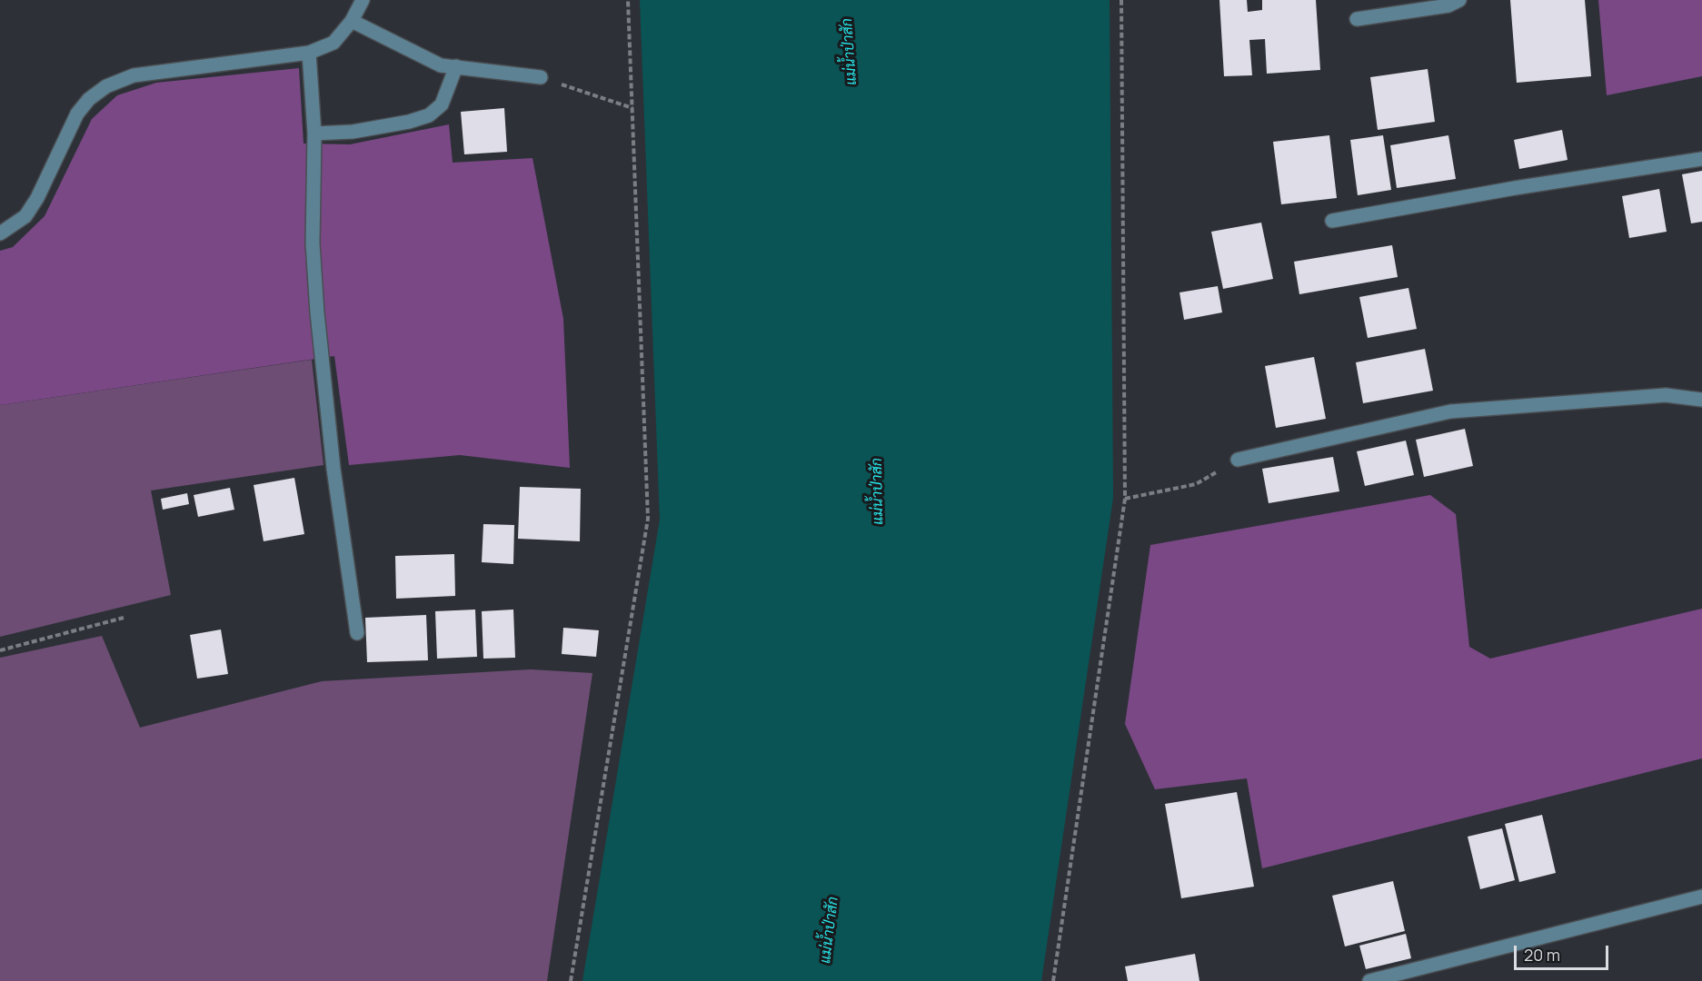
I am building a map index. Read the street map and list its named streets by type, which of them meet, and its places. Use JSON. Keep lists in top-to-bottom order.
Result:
{
  "water": ["แม่น้ำป่าสัก"],
  "scale_bar": "20 m"
}
